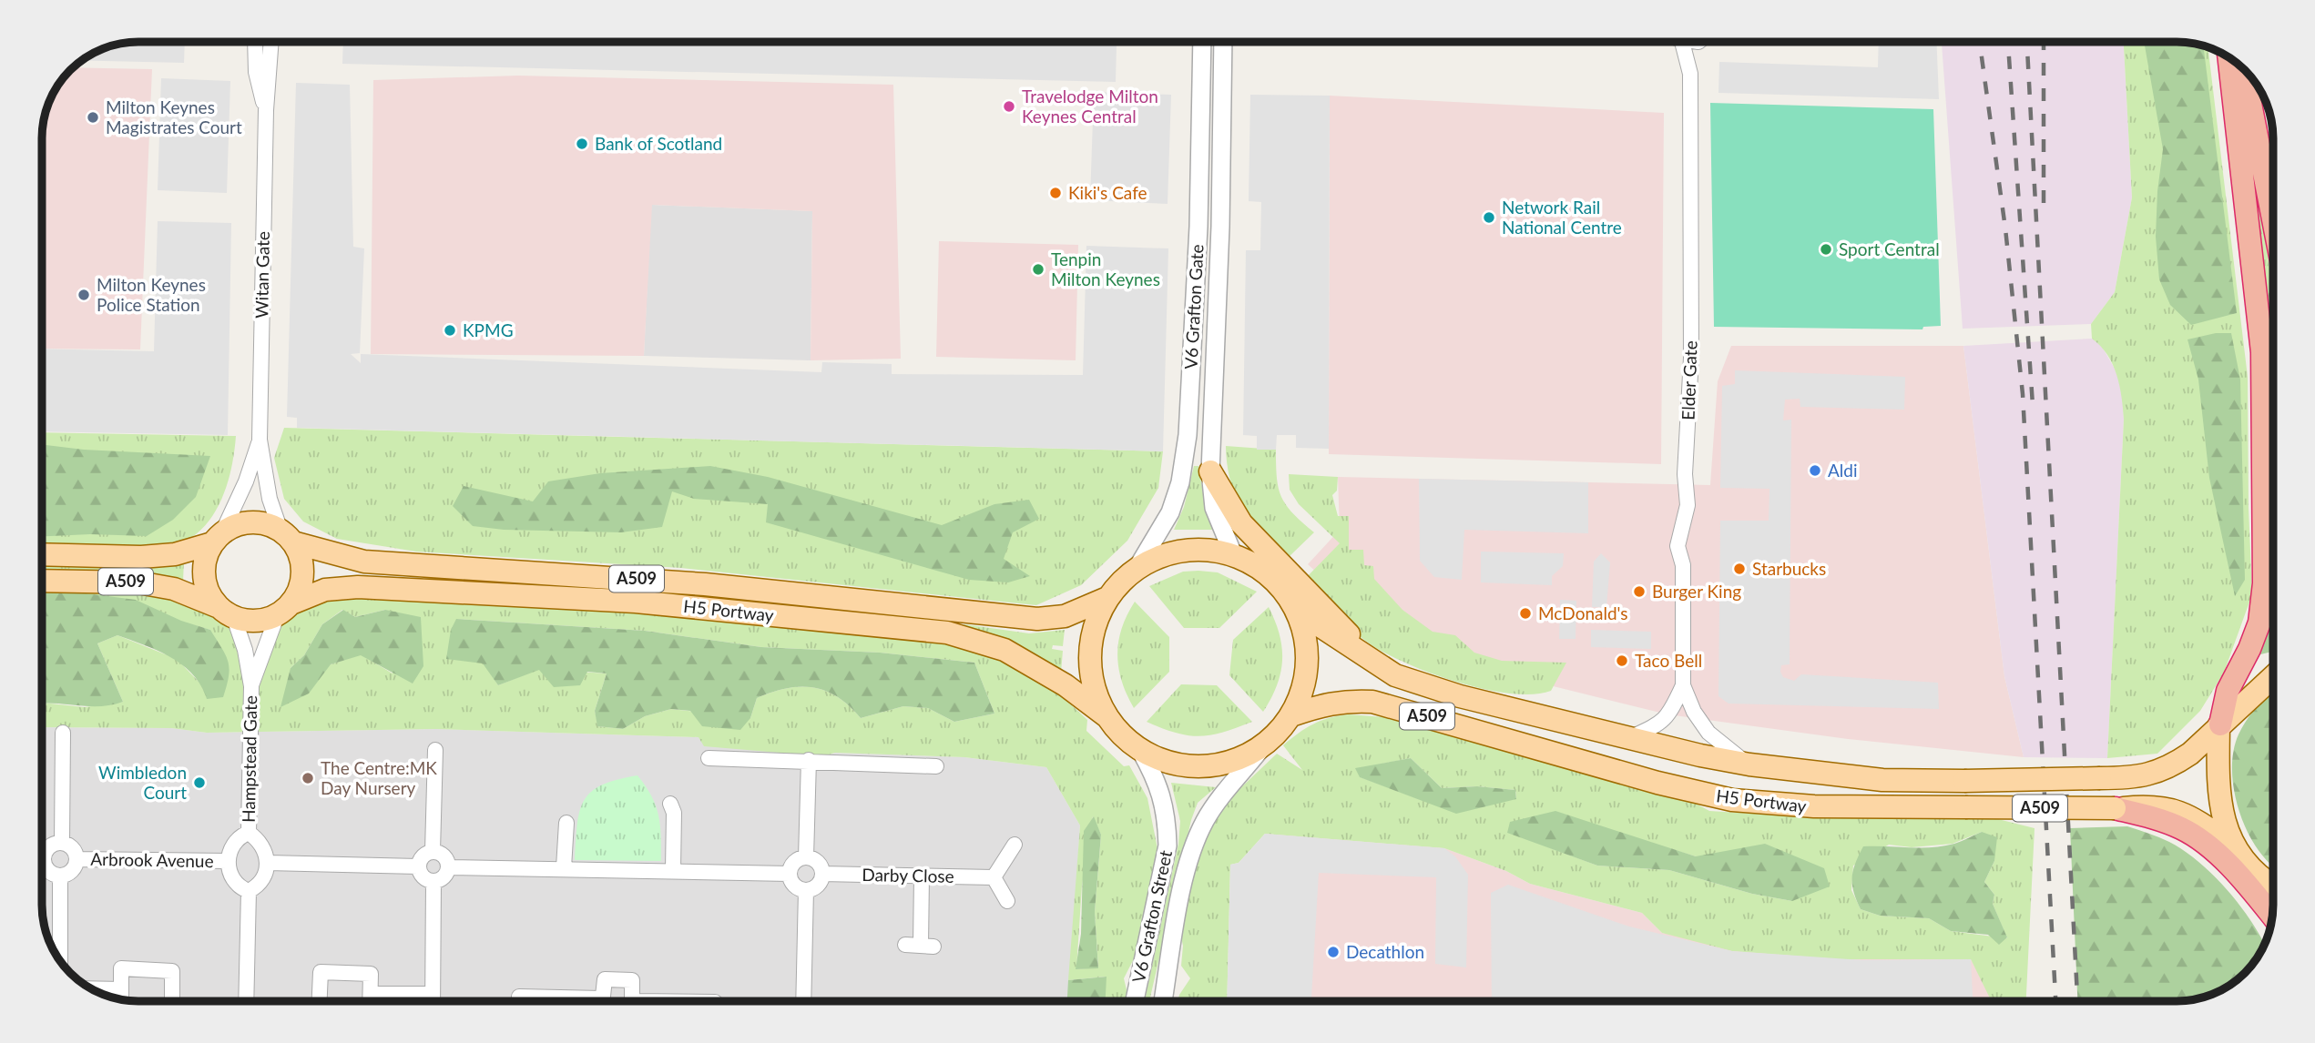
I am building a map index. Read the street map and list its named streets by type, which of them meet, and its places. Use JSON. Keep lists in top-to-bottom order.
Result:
{
  "streets": {
    "main road": ["A509", "H5 Portway"],
    "street": [
      "Witan Gate",
      "V6 Grafton Gate",
      "Elder Gate",
      "Hampstead Gate",
      "Arbrook Avenue",
      "Darby Close",
      "V6 Grafton Street"
    ]
  },
  "crossings": [
    ["Witan Gate", "A509"],
    ["Witan Gate", "H5 Portway"],
    ["Witan Gate", "Hampstead Gate"],
    ["V6 Grafton Gate", "A509"],
    ["V6 Grafton Gate", "H5 Portway"],
    ["V6 Grafton Gate", "V6 Grafton Street"],
    ["Elder Gate", "H5 Portway"],
    ["A509", "H5 Portway"],
    ["A509", "Hampstead Gate"],
    ["A509", "V6 Grafton Street"],
    ["H5 Portway", "Hampstead Gate"],
    ["H5 Portway", "V6 Grafton Street"],
    ["Hampstead Gate", "Arbrook Avenue"]
  ],
  "places": [
    "Travelodge Milton Keynes Central",
    "Milton Keynes Magistrates Court",
    "Bank of Scotland",
    "Kiki's Cafe",
    "Network Rail National Centre",
    "Sport Central",
    "Tenpin Milton Keynes",
    "Milton Keynes Police Station",
    "KPMG",
    "Aldi",
    "Starbucks",
    "Burger King",
    "McDonald's",
    "Taco Bell",
    "The Centre:MK Day Nursery",
    "Wimbledon Court",
    "Decathlon"
  ]
}
